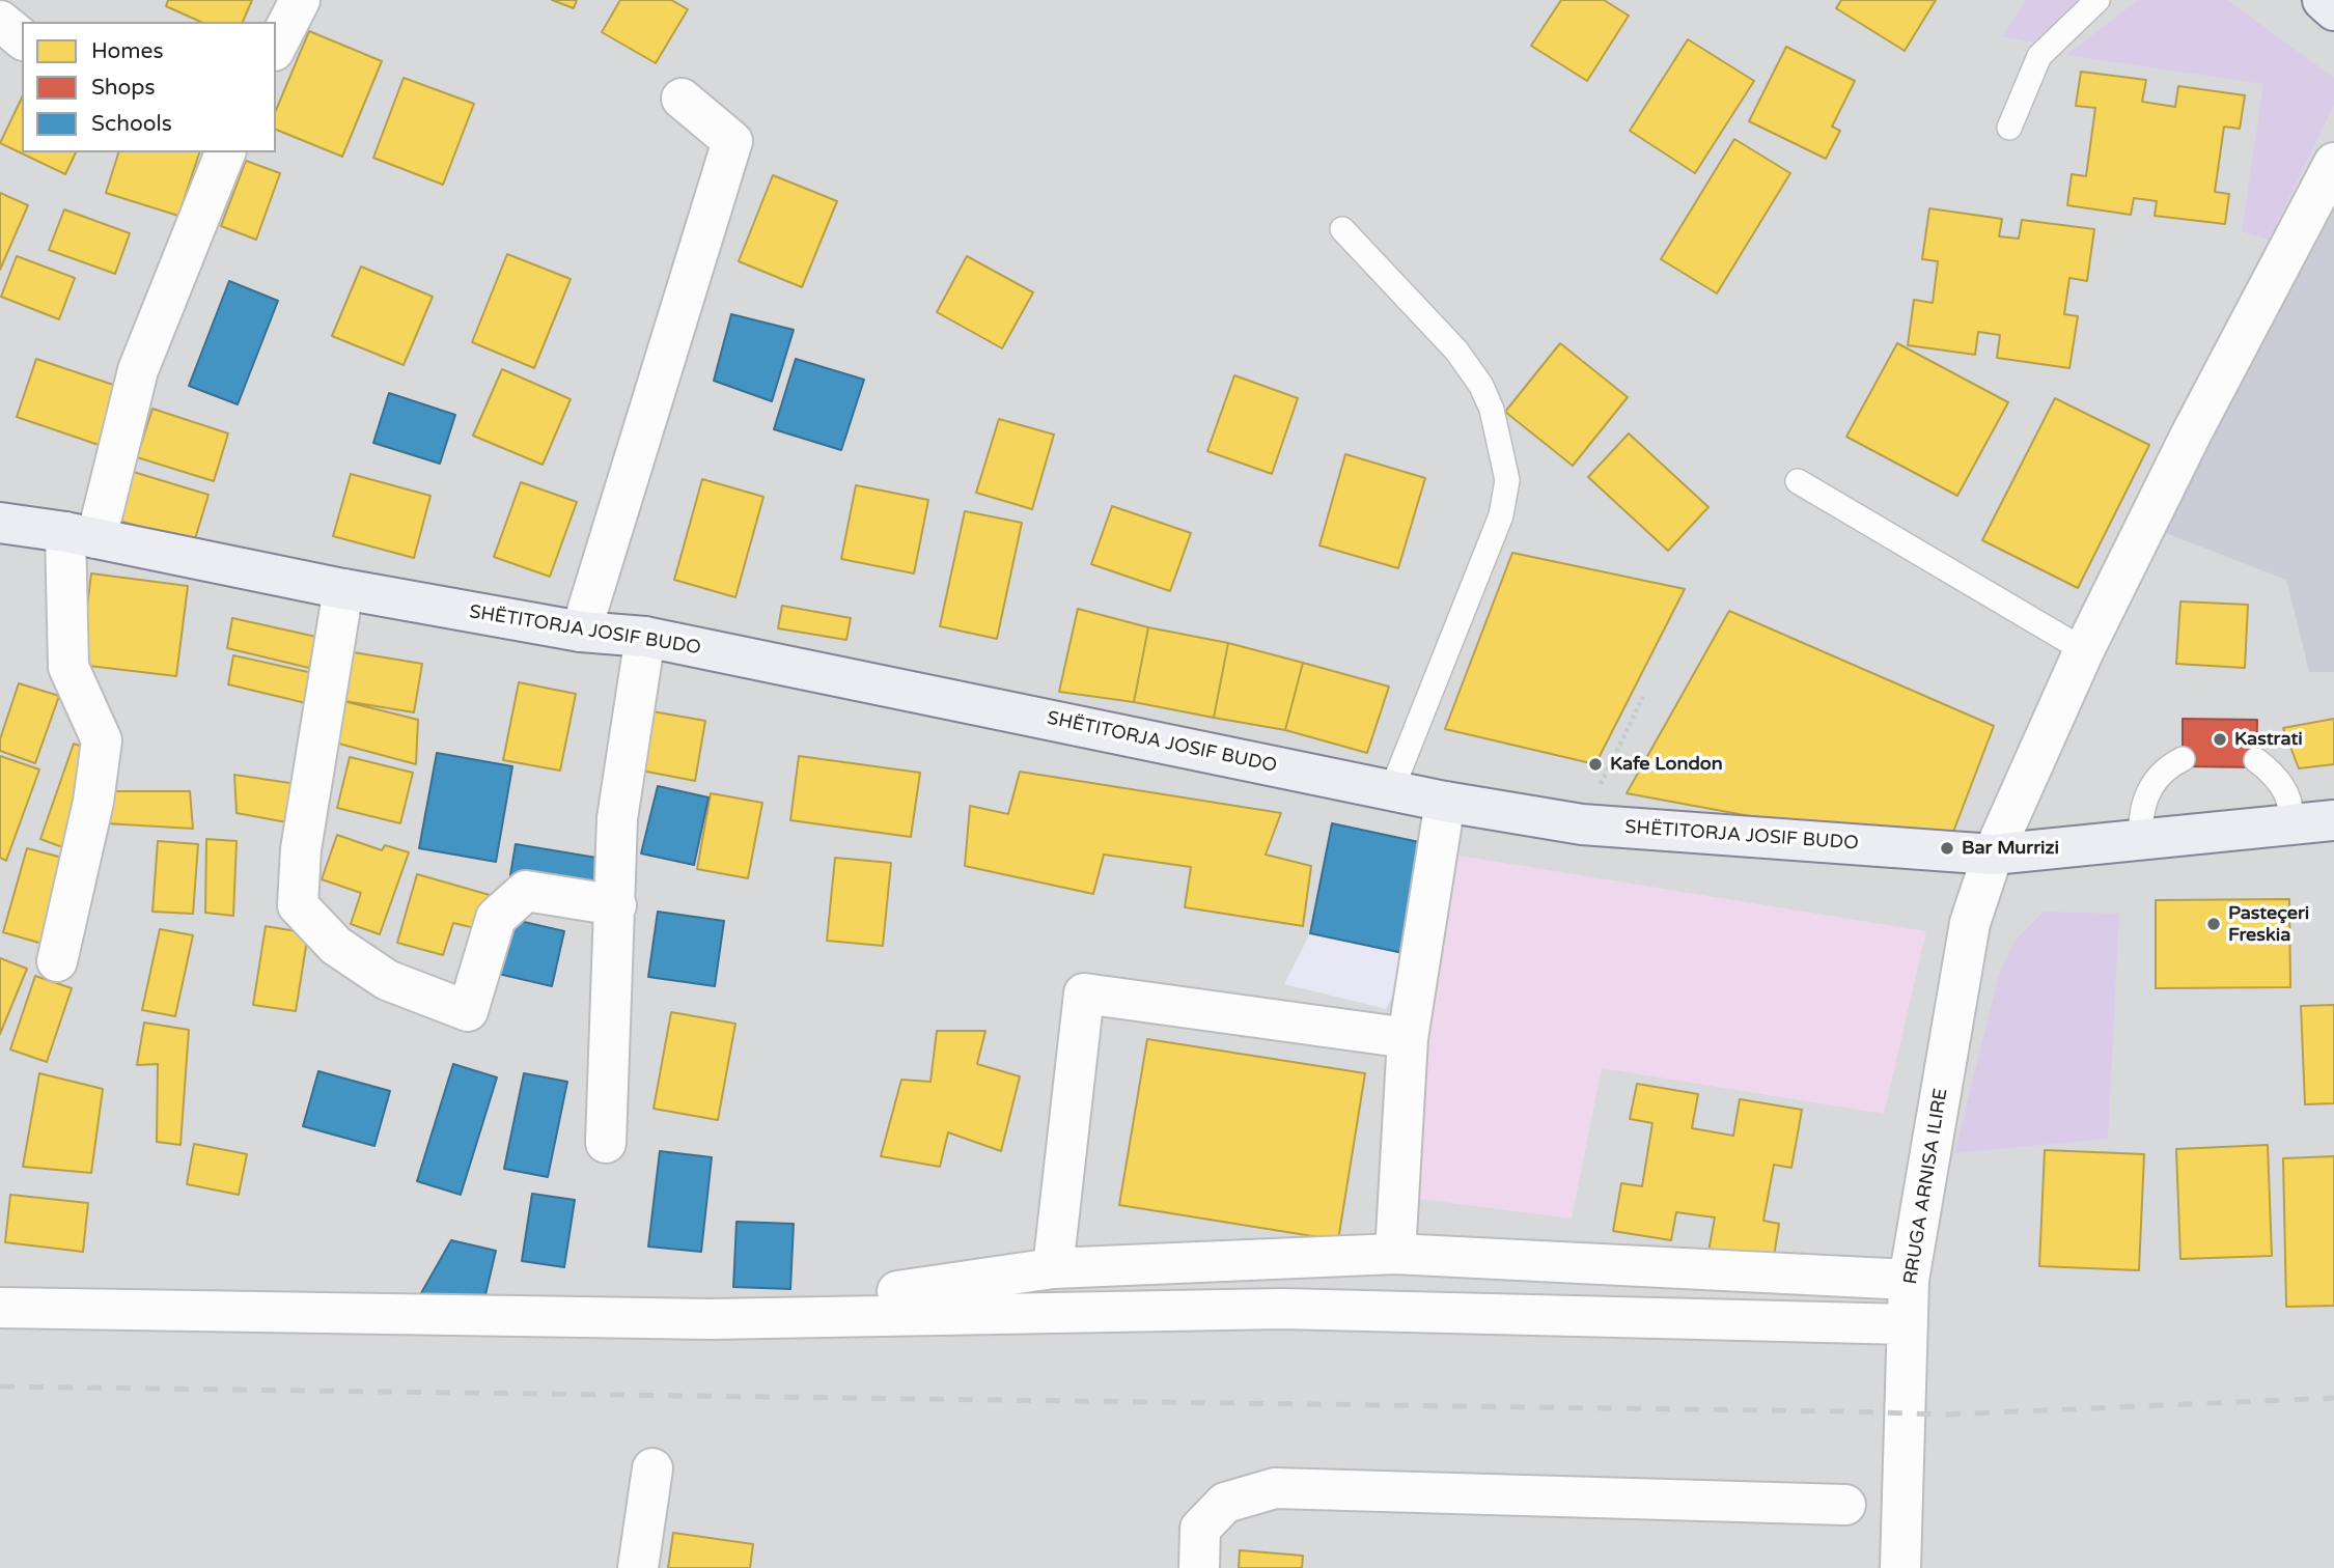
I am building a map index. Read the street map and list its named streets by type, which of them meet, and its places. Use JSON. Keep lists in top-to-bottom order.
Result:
{
  "streets": {
    "main road": ["SHËTITORJA JOSIF BUDO"],
    "street": ["RRUGA ARNISA ILIRE"]
  },
  "crossings": [
    ["SHËTITORJA JOSIF BUDO", "RRUGA ARNISA ILIRE"]
  ],
  "places": [
    "Kastrati",
    "Kafe London",
    "Bar Murrizi",
    "Pasteçeri Freskia"
  ],
  "legend": ["Homes", "Shops", "Schools"]
}
